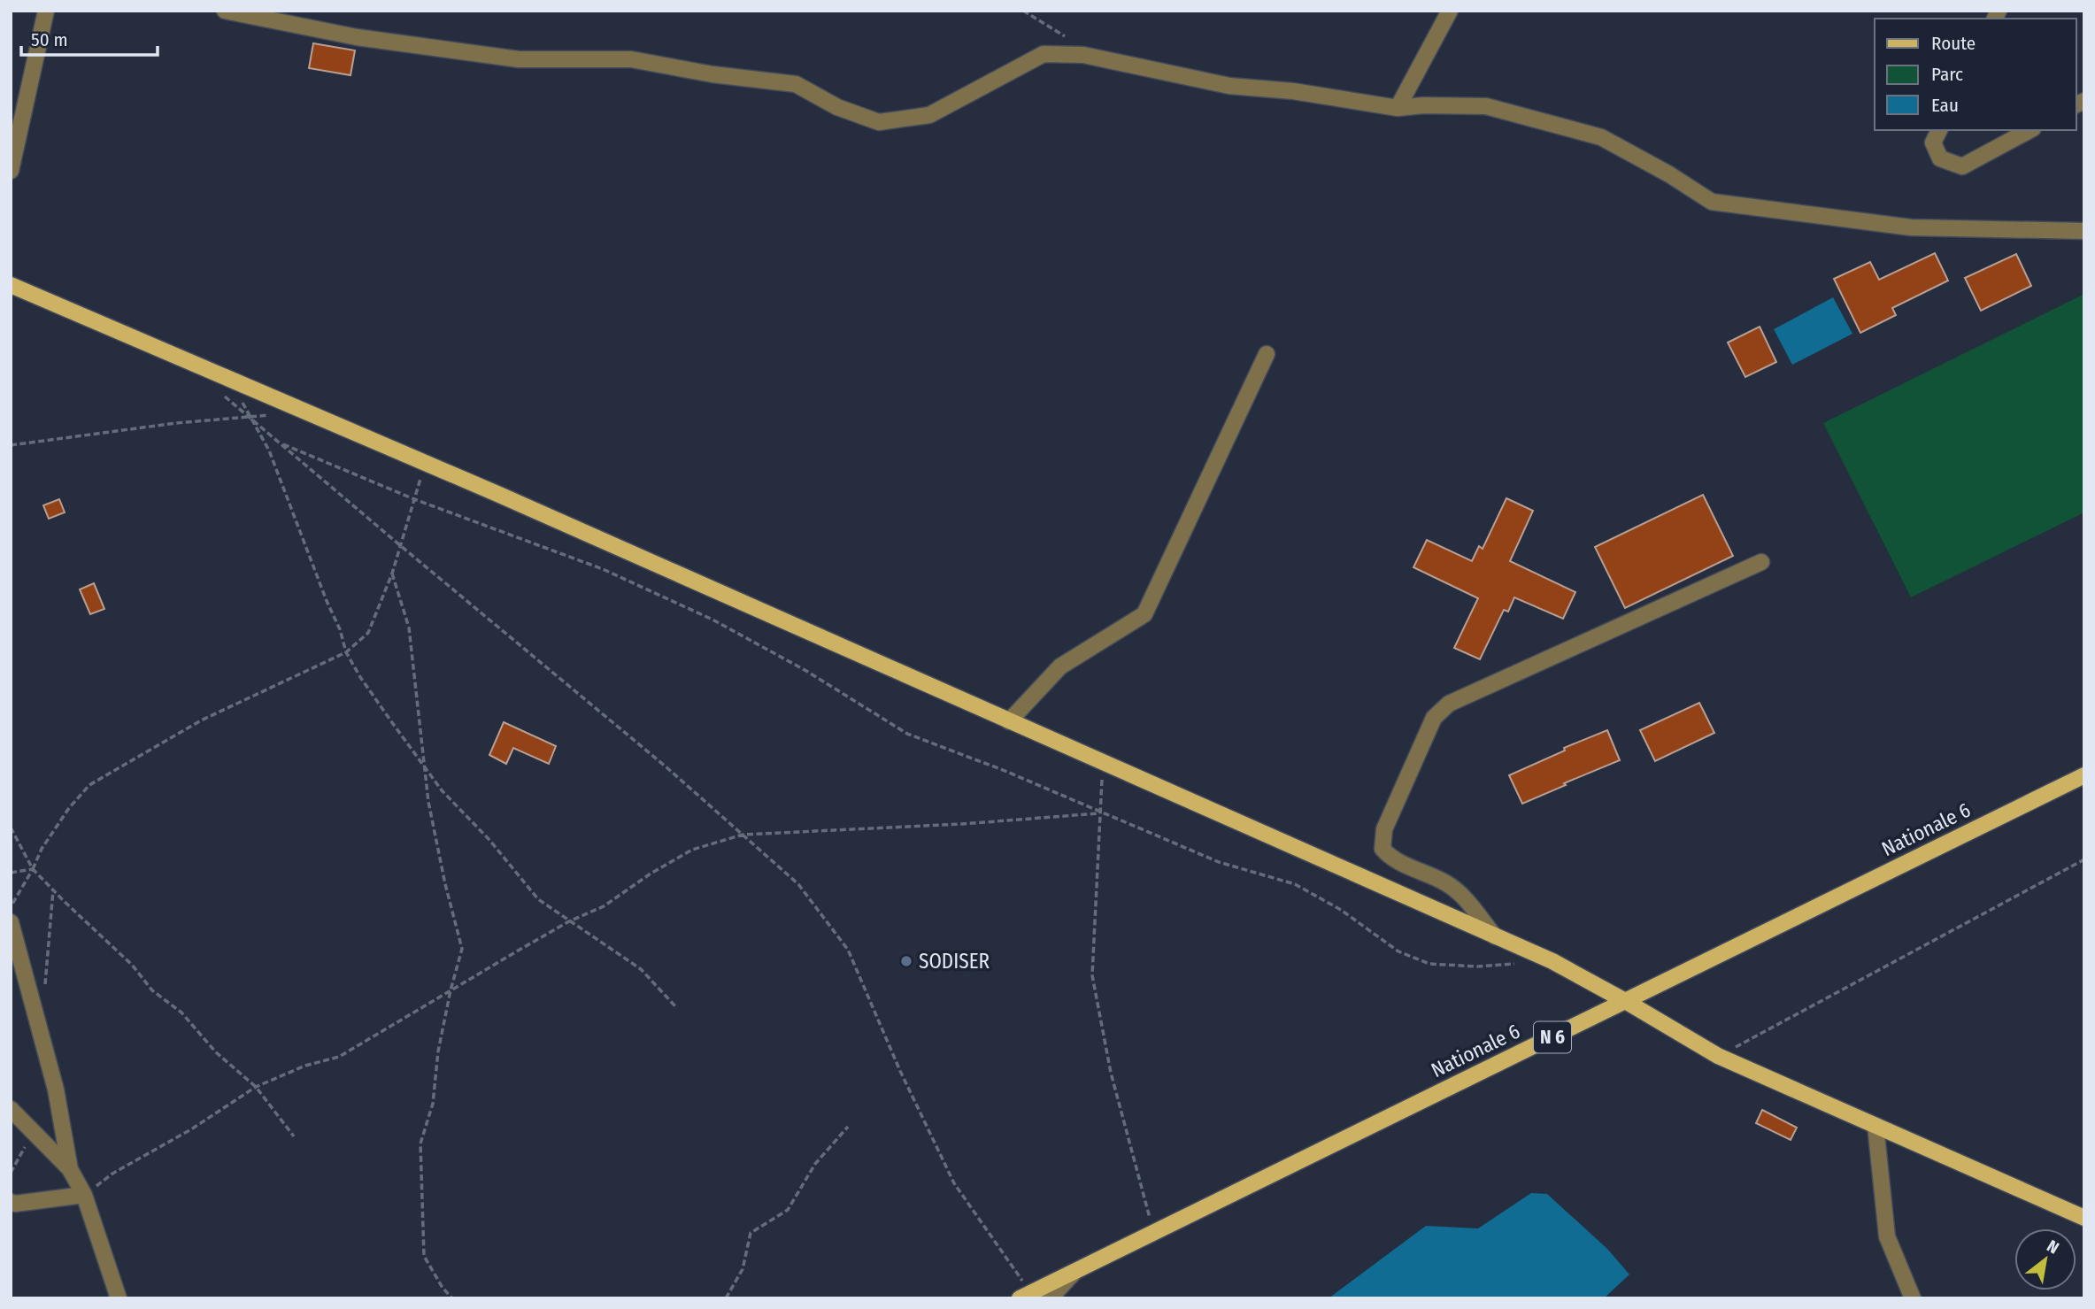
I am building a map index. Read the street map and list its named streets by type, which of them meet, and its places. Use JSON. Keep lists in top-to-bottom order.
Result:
{
  "streets": {
    "main road": ["Nationale 6", "N 6"]
  },
  "places": ["SODISER"],
  "legend": ["Route", "Parc", "Eau"],
  "scale_bar": "50 m",
  "north": "top right"
}
